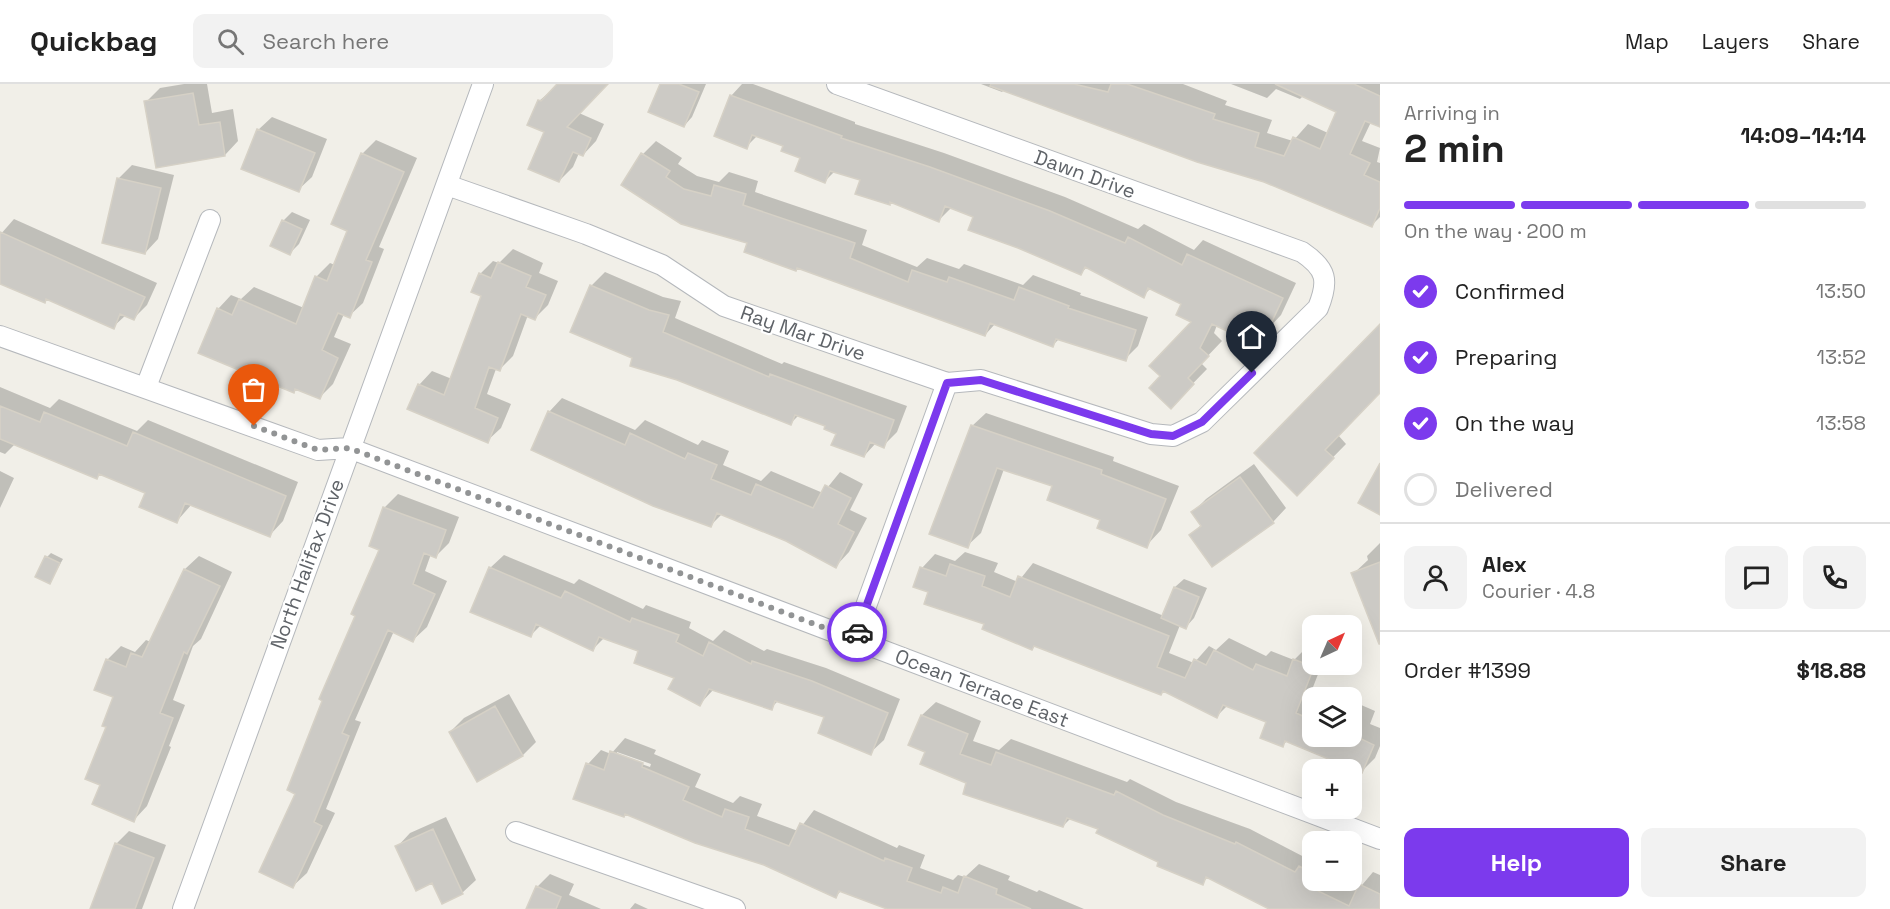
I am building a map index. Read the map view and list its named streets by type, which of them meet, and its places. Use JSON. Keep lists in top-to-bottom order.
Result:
{
  "streets": {
    "street": [
      "Dawn Drive",
      "Ray Mar Drive",
      "North Halifax Drive",
      "Ocean Terrace East"
    ]
  },
  "crossings": [
    ["Dawn Drive", "Ray Mar Drive"],
    ["Ray Mar Drive", "North Halifax Drive"],
    ["North Halifax Drive", "Ocean Terrace East"]
  ],
  "north": "top right",
  "page": {
    "header": "Quickbag",
    "search": "Search here",
    "nav": ["Map", "Layers", "Share"],
    "heading": ["2 min", "Arriving in", "14:09–14:14"],
    "panel": [
      "Alex",
      "Courier · 4.8",
      "Order #1399",
      "$18.88"
    ],
    "bar": "On the way · 200 m",
    "list": [
      ["Confirmed", "13:50"],
      ["Preparing", "13:52"],
      ["On the way", "13:58"],
      "Delivered"
    ],
    "map_buttons": ["+", "−"],
    "buttons": ["Help", "Share"]
  }
}
